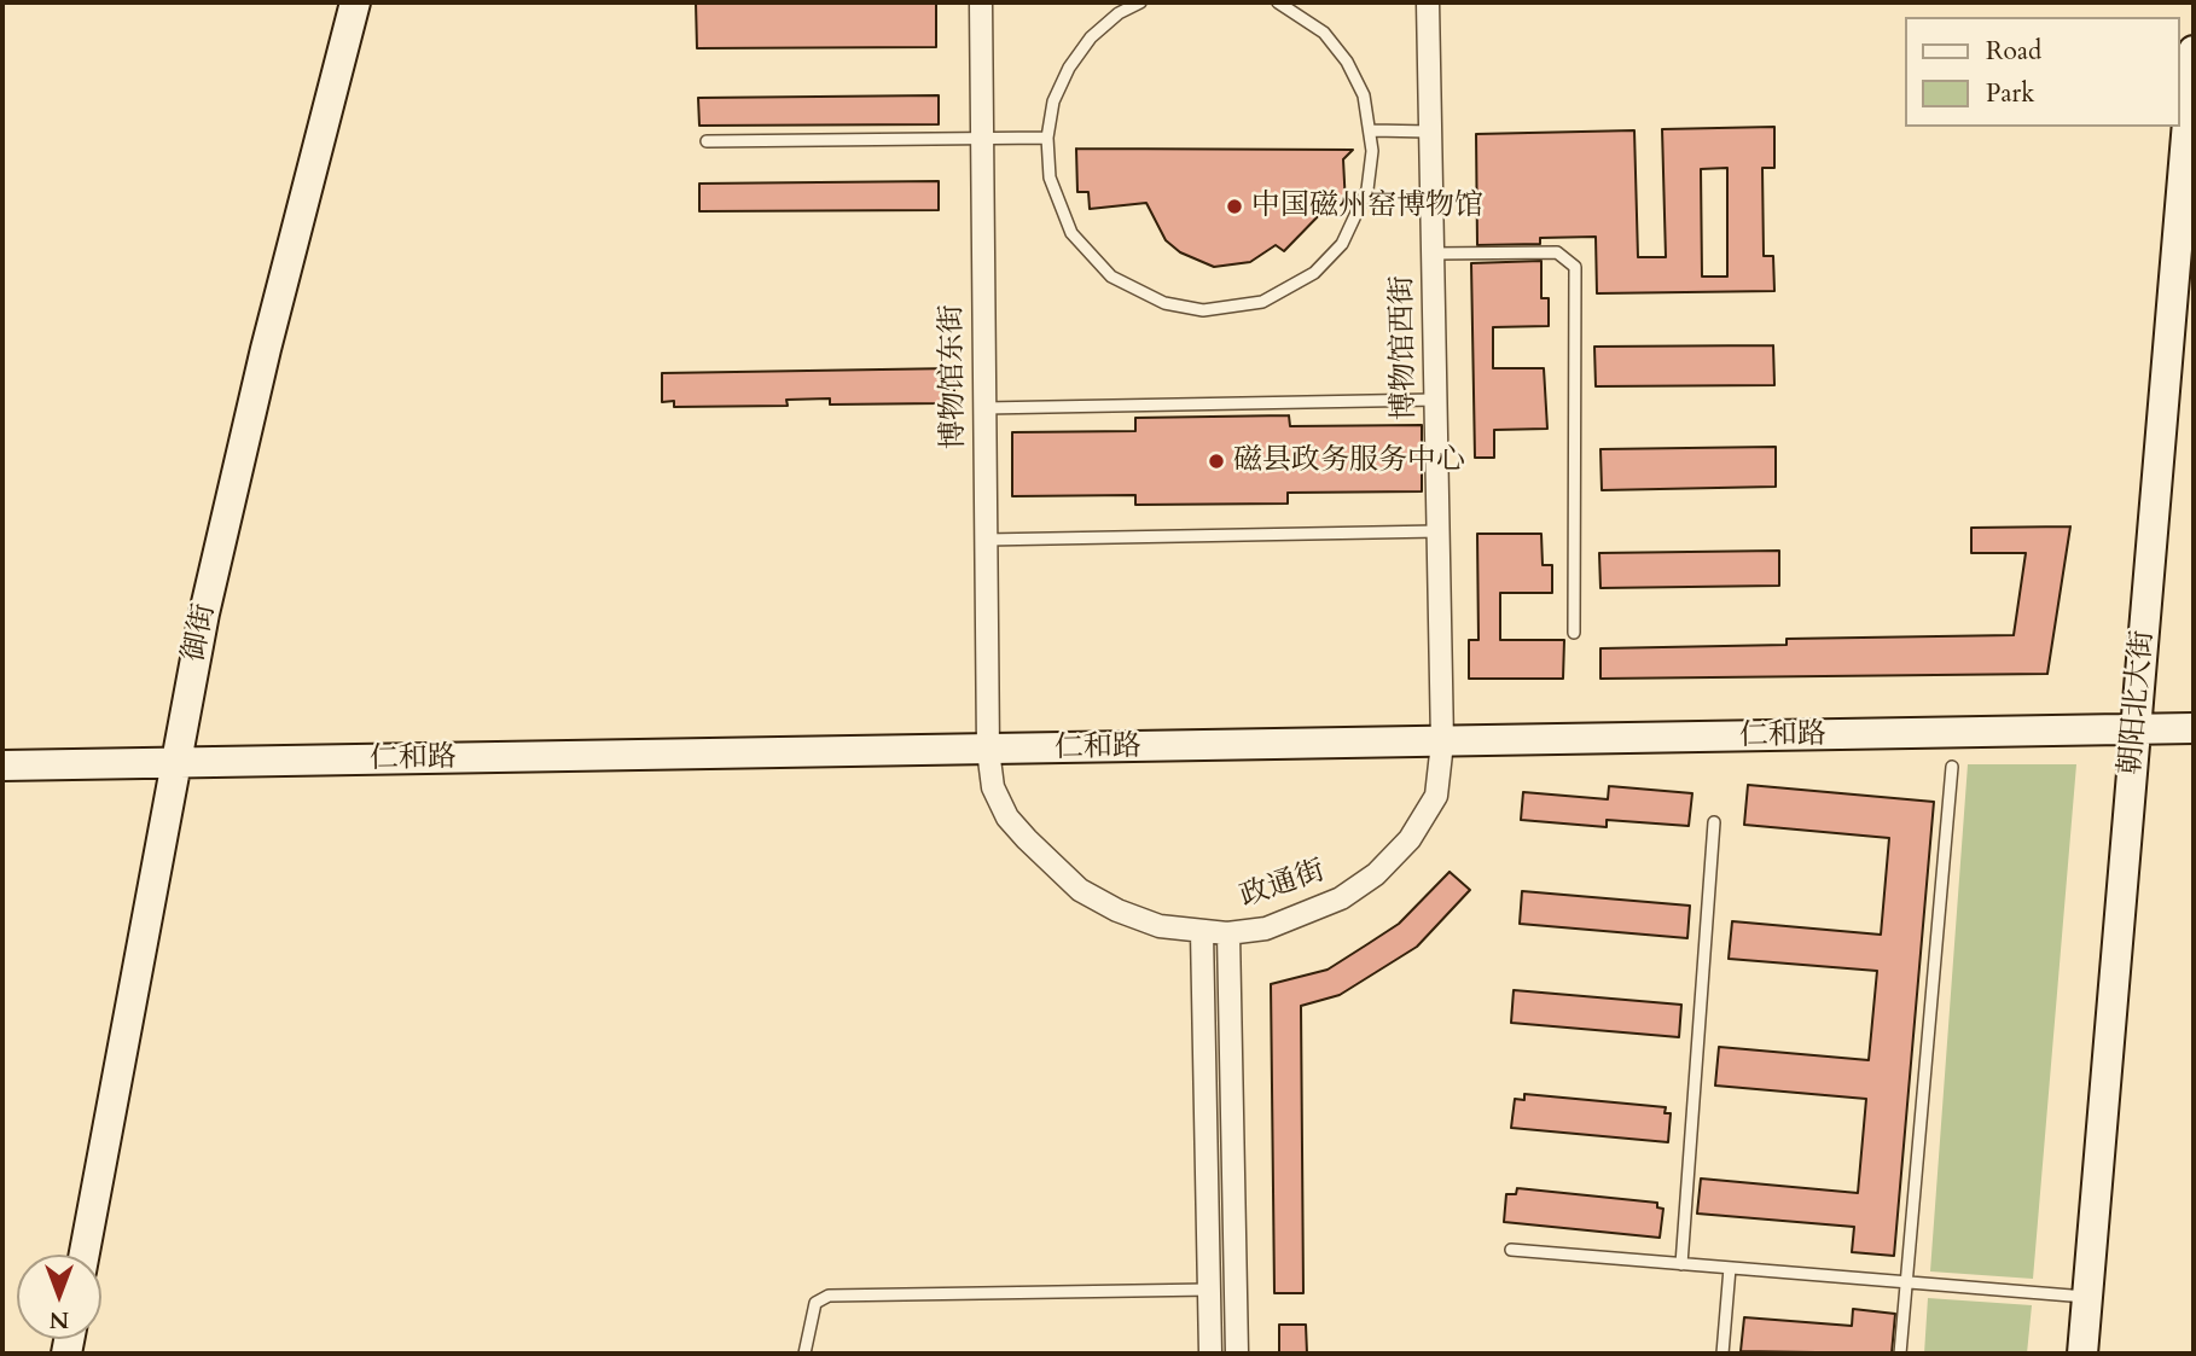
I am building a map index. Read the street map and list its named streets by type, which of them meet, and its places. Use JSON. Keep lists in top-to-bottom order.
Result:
{
  "streets": {
    "street": [
      "博物馆西街",
      "博物馆东街",
      "御街",
      "朝阳北大街",
      "仁和路",
      "政通街"
    ]
  },
  "crossings": [
    ["博物馆西街", "仁和路"],
    ["博物馆西街", "政通街"],
    ["博物馆东街", "仁和路"],
    ["博物馆东街", "政通街"],
    ["御街", "仁和路"],
    ["朝阳北大街", "仁和路"],
    ["仁和路", "政通街"]
  ],
  "places": ["中国磁州窑博物馆", "磁县政务服务中心"],
  "legend": ["Road", "Park"],
  "north": "bottom"
}
